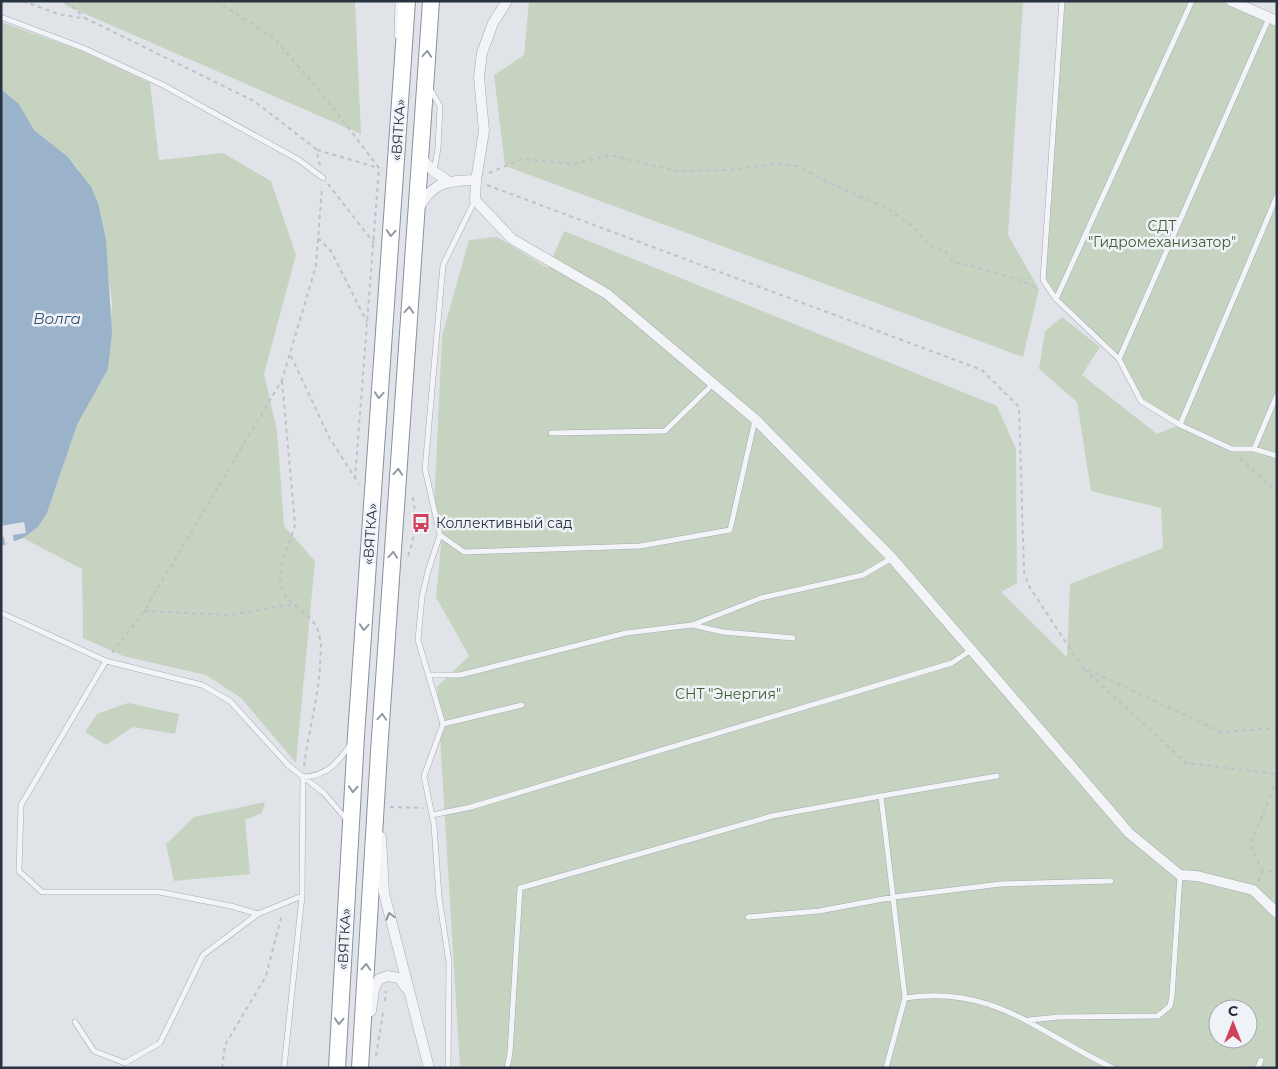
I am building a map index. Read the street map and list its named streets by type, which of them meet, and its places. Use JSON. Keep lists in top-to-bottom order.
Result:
{
  "streets": {
    "highway": ["«ВЯТКА»"]
  },
  "water": ["Волга"],
  "parks": ["СДТ \"Гидромеханизатор\"", "СНТ \"Энергия\""],
  "places": {
    "bus stop": ["Коллективный сад"]
  },
  "north": "top"
}
